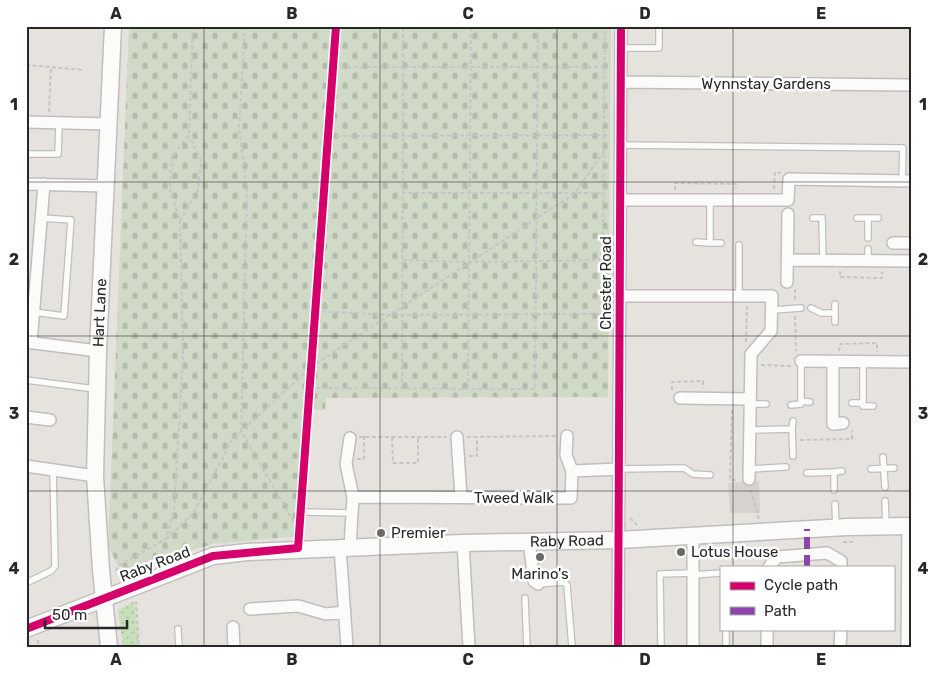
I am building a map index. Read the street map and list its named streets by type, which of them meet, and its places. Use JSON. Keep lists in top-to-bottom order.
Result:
{
  "streets": {
    "street": [
      "Wynnstay Gardens",
      "Chester Road",
      "Hart Lane",
      "Tweed Walk",
      "Raby Road"
    ]
  },
  "crossings": [
    ["Wynnstay Gardens", "Chester Road"],
    ["Chester Road", "Raby Road"],
    ["Hart Lane", "Raby Road"]
  ],
  "places": ["Premier", "Lotus House", "Marino's"],
  "legend": ["Cycle path", "Path"],
  "scale_bar": "50 m",
  "grid": {
    "columns": [
      "A",
      "B",
      "C",
      "D",
      "E"
    ],
    "rows": [
      "1",
      "2",
      "3",
      "4"
    ]
  }
}
